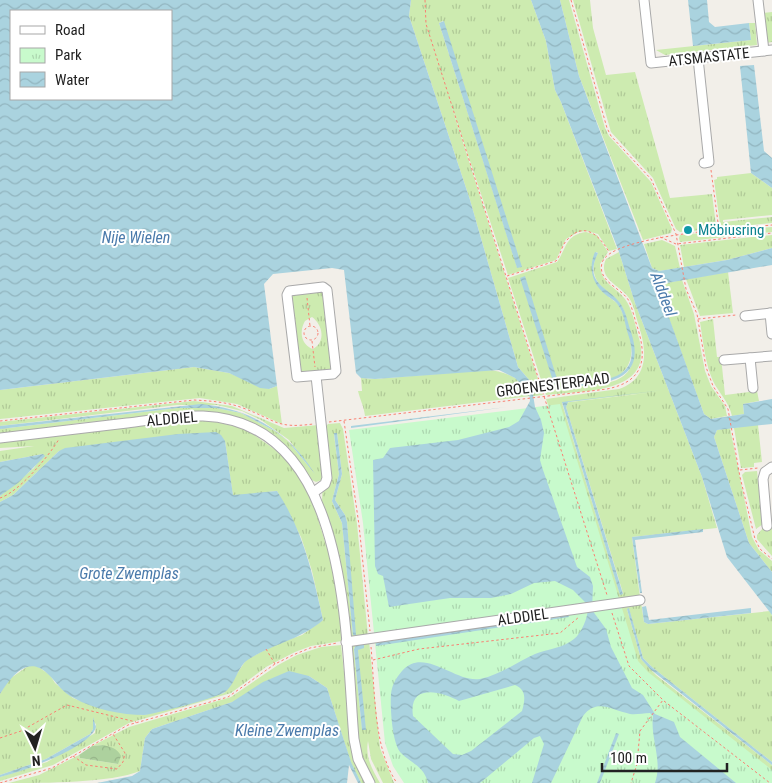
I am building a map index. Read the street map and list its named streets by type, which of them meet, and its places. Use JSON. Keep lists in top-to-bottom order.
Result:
{
  "streets": {
    "street": ["ATSMASTATE", "ALDDIEL"],
    "path": ["GROENESTERPAAD"]
  },
  "crossings": [
    ["GROENESTERPAAD", "ALDDIEL"]
  ],
  "water": [
    "Nije Wielen",
    "Alddeel",
    "Grote Zwemplas",
    "Kleine Zwemplas"
  ],
  "places": ["Möbiusring"],
  "legend": ["Road", "Park", "Water"],
  "scale_bar": "100 m",
  "north": "bottom"
}
